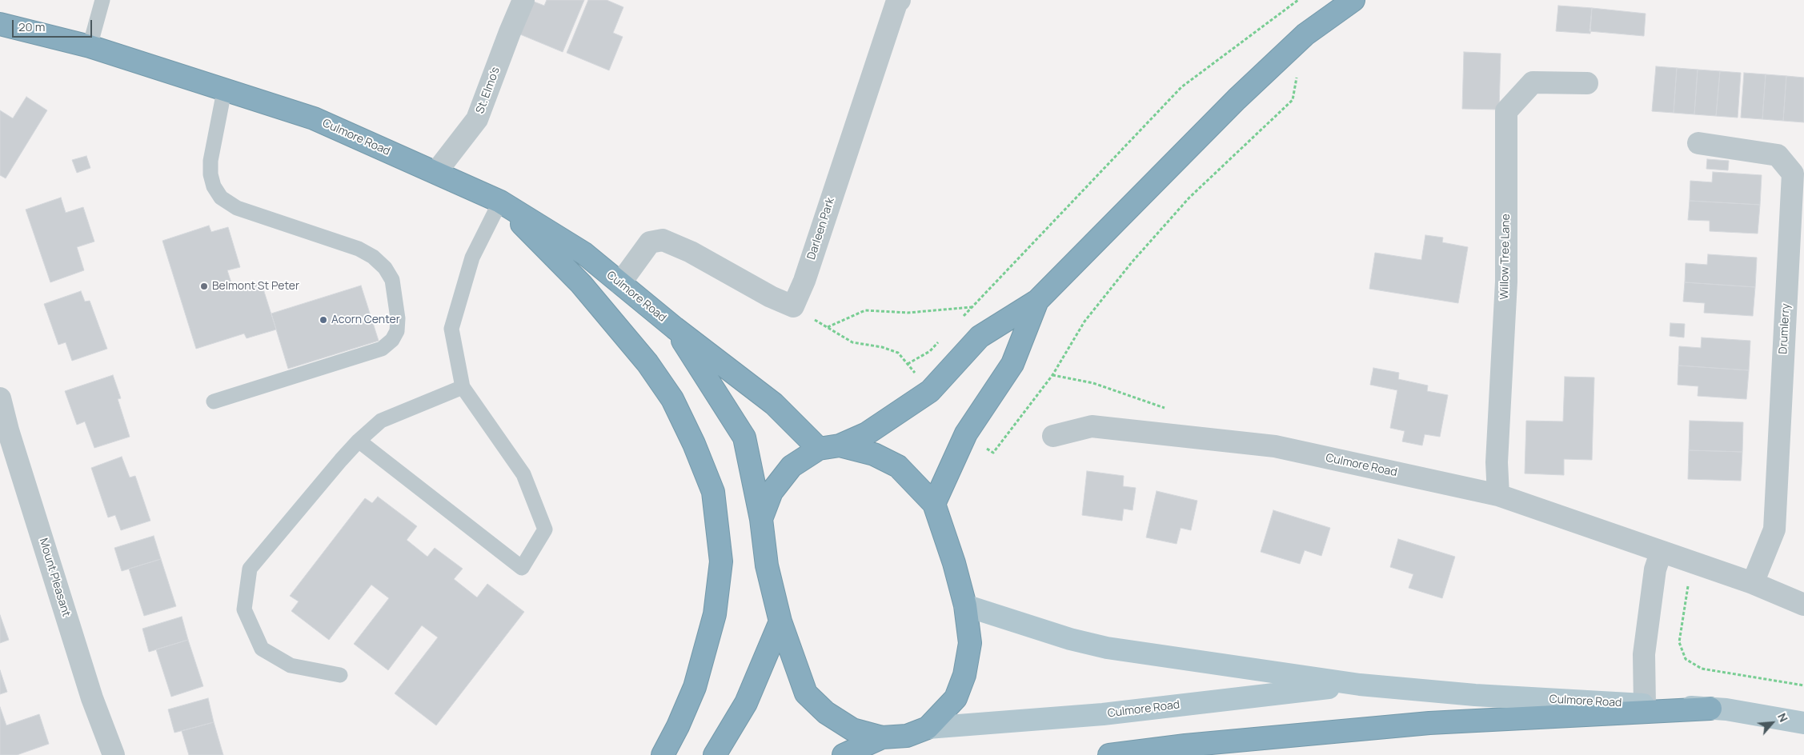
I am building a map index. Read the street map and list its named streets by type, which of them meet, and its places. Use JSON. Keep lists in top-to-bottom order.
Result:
{
  "streets": {
    "highway": ["Culmore Road"],
    "street": [
      "St. Elmo's",
      "Darleen Park",
      "Willow Tree Lane",
      "Drumlerry",
      "Mount Pleasant"
    ]
  },
  "crossings": [
    ["St. Elmo's", "Culmore Road"],
    ["Culmore Road", "Willow Tree Lane"],
    ["Culmore Road", "Drumlerry"]
  ],
  "places": ["Belmont St Peter", "Acorn Center"],
  "scale_bar": "20 m",
  "north": "top right"
}
